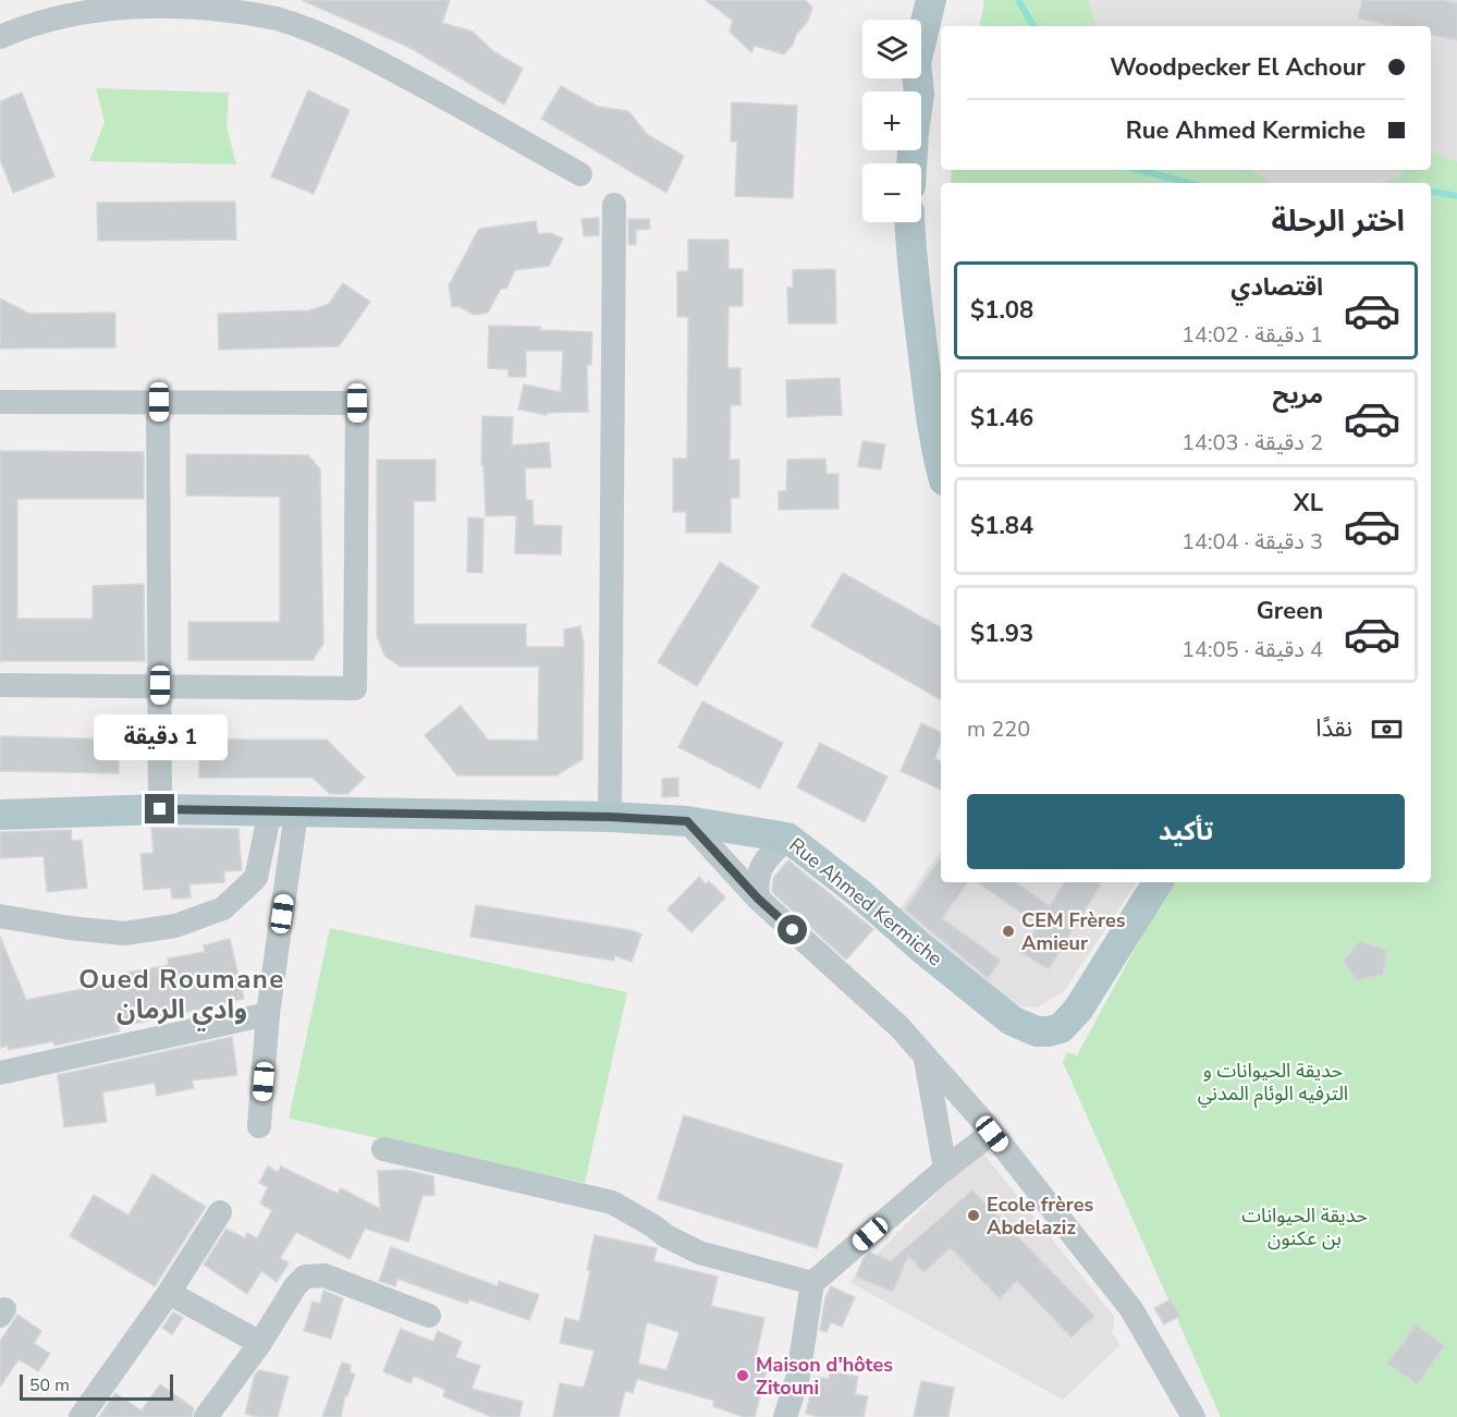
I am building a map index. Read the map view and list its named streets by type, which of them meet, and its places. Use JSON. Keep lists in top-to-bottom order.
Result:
{
  "streets": {
    "main road": ["Rue Ahmed Kermiche"]
  },
  "districts": ["Oued Roumane وادي الرمان"],
  "parks": ["حديقة الحيوانات و الترفيه الوئام المدني", "حديقة الحيوانات بن عكنون"],
  "places": ["CEM Frères Amieur", "Ecole frères Abdelaziz", "Maison d'hôtes Zitouni"],
  "scale_bar": "50 m",
  "page": {
    "map_buttons": ["+", "−"],
    "banner": ["Woodpecker El Achour", "Rue Ahmed Kermiche"],
    "heading": "اختر الرحلة",
    "list": [
      {
        "name": "اقتصادي",
        "note": "1 دقيقة · 14:02",
        "value": "$1.08"
      },
      {
        "name": "مريح",
        "note": "2 دقيقة · 14:03",
        "value": "$1.46"
      },
      {
        "name": "XL",
        "note": "3 دقيقة · 14:04",
        "value": "$1.84"
      },
      {
        "name": "Green",
        "note": "4 دقيقة · 14:05",
        "value": "$1.93"
      }
    ],
    "pay": ["نقدًا", "220 m"],
    "bubble": "1 دقيقة",
    "buttons": "تأكيد",
    "scale": "50 m"
  }
}
